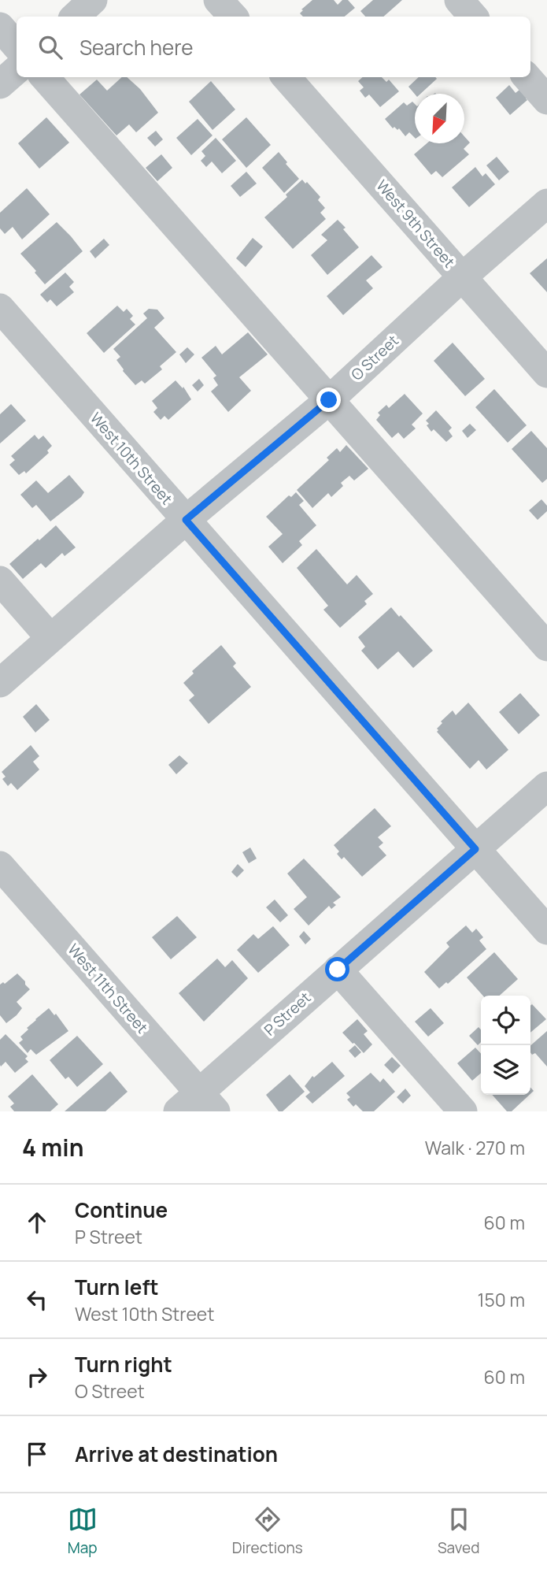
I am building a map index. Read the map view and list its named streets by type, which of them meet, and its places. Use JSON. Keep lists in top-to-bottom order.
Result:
{
  "streets": {
    "street": [
      "West 9th Street",
      "O Street",
      "West 10th Street",
      "West 11th Street",
      "P Street"
    ]
  },
  "crossings": [
    ["West 9th Street", "O Street"],
    ["O Street", "West 10th Street"],
    ["West 10th Street", "P Street"],
    ["West 11th Street", "P Street"]
  ],
  "north": "bottom left",
  "page": {
    "search": "Search here",
    "heading": ["4 min", "Walk · 270 m"],
    "list": [
      ["Continue", "P Street", "60 m"],
      ["Turn left", "West 10th Street", "150 m"],
      ["Turn right", "O Street", "60 m"],
      "Arrive at destination"
    ],
    "nav": ["Map", "Directions", "Saved"]
  }
}
